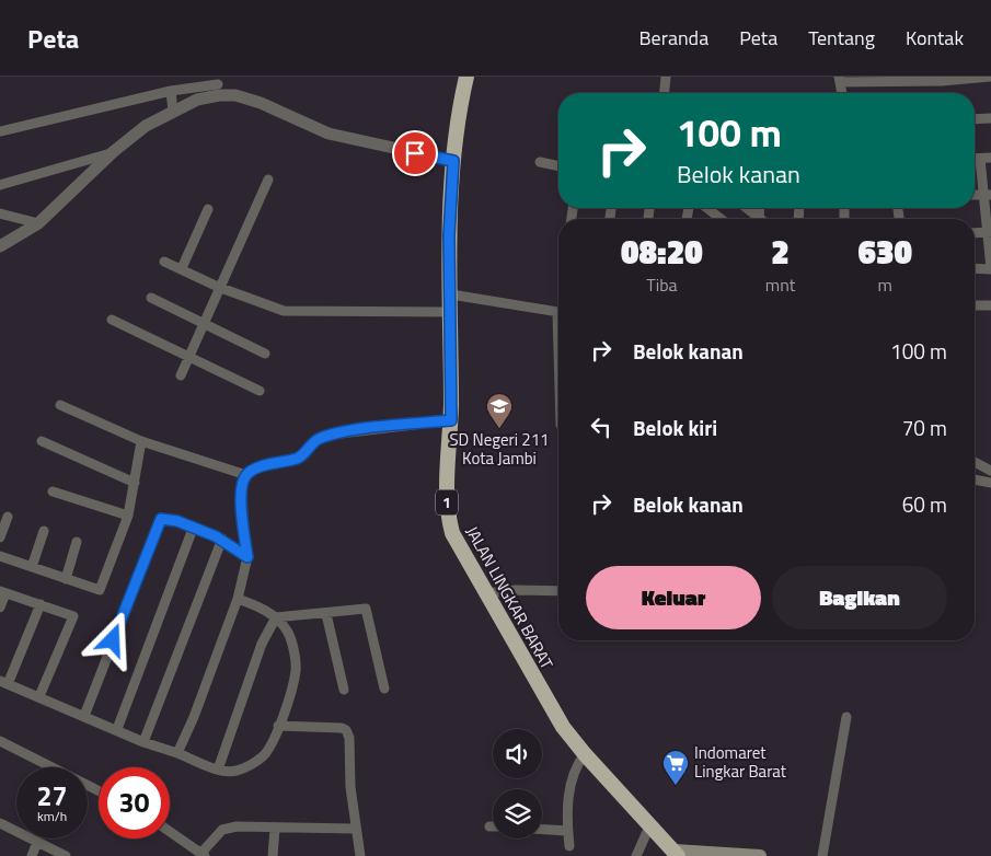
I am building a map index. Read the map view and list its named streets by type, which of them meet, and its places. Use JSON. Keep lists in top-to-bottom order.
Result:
{
  "streets": {
    "highway": ["1", "JALAN LINGKAR BARAT"]
  },
  "places": {
    "school or university": ["SD Negeri 211 Kota Jambi"],
    "supermarket": ["Indomaret Lingkar Barat"]
  },
  "page": {
    "header": "Peta",
    "nav": [
      "Beranda",
      "Peta",
      "Tentang",
      "Kontak"
    ],
    "turn": ["100 m", "Belok kanan"],
    "eta": [
      "08:20",
      "Tiba",
      "2",
      "mnt",
      "630",
      "m"
    ],
    "list": [
      {
        "name": "Belok kanan",
        "value": "100 m"
      },
      {
        "name": "Belok kiri",
        "value": "70 m"
      },
      {
        "name": "Belok kanan",
        "value": "60 m"
      }
    ],
    "buttons": ["Keluar", "Bagikan"],
    "speed": "27 km/h",
    "limit": "30"
  }
}
